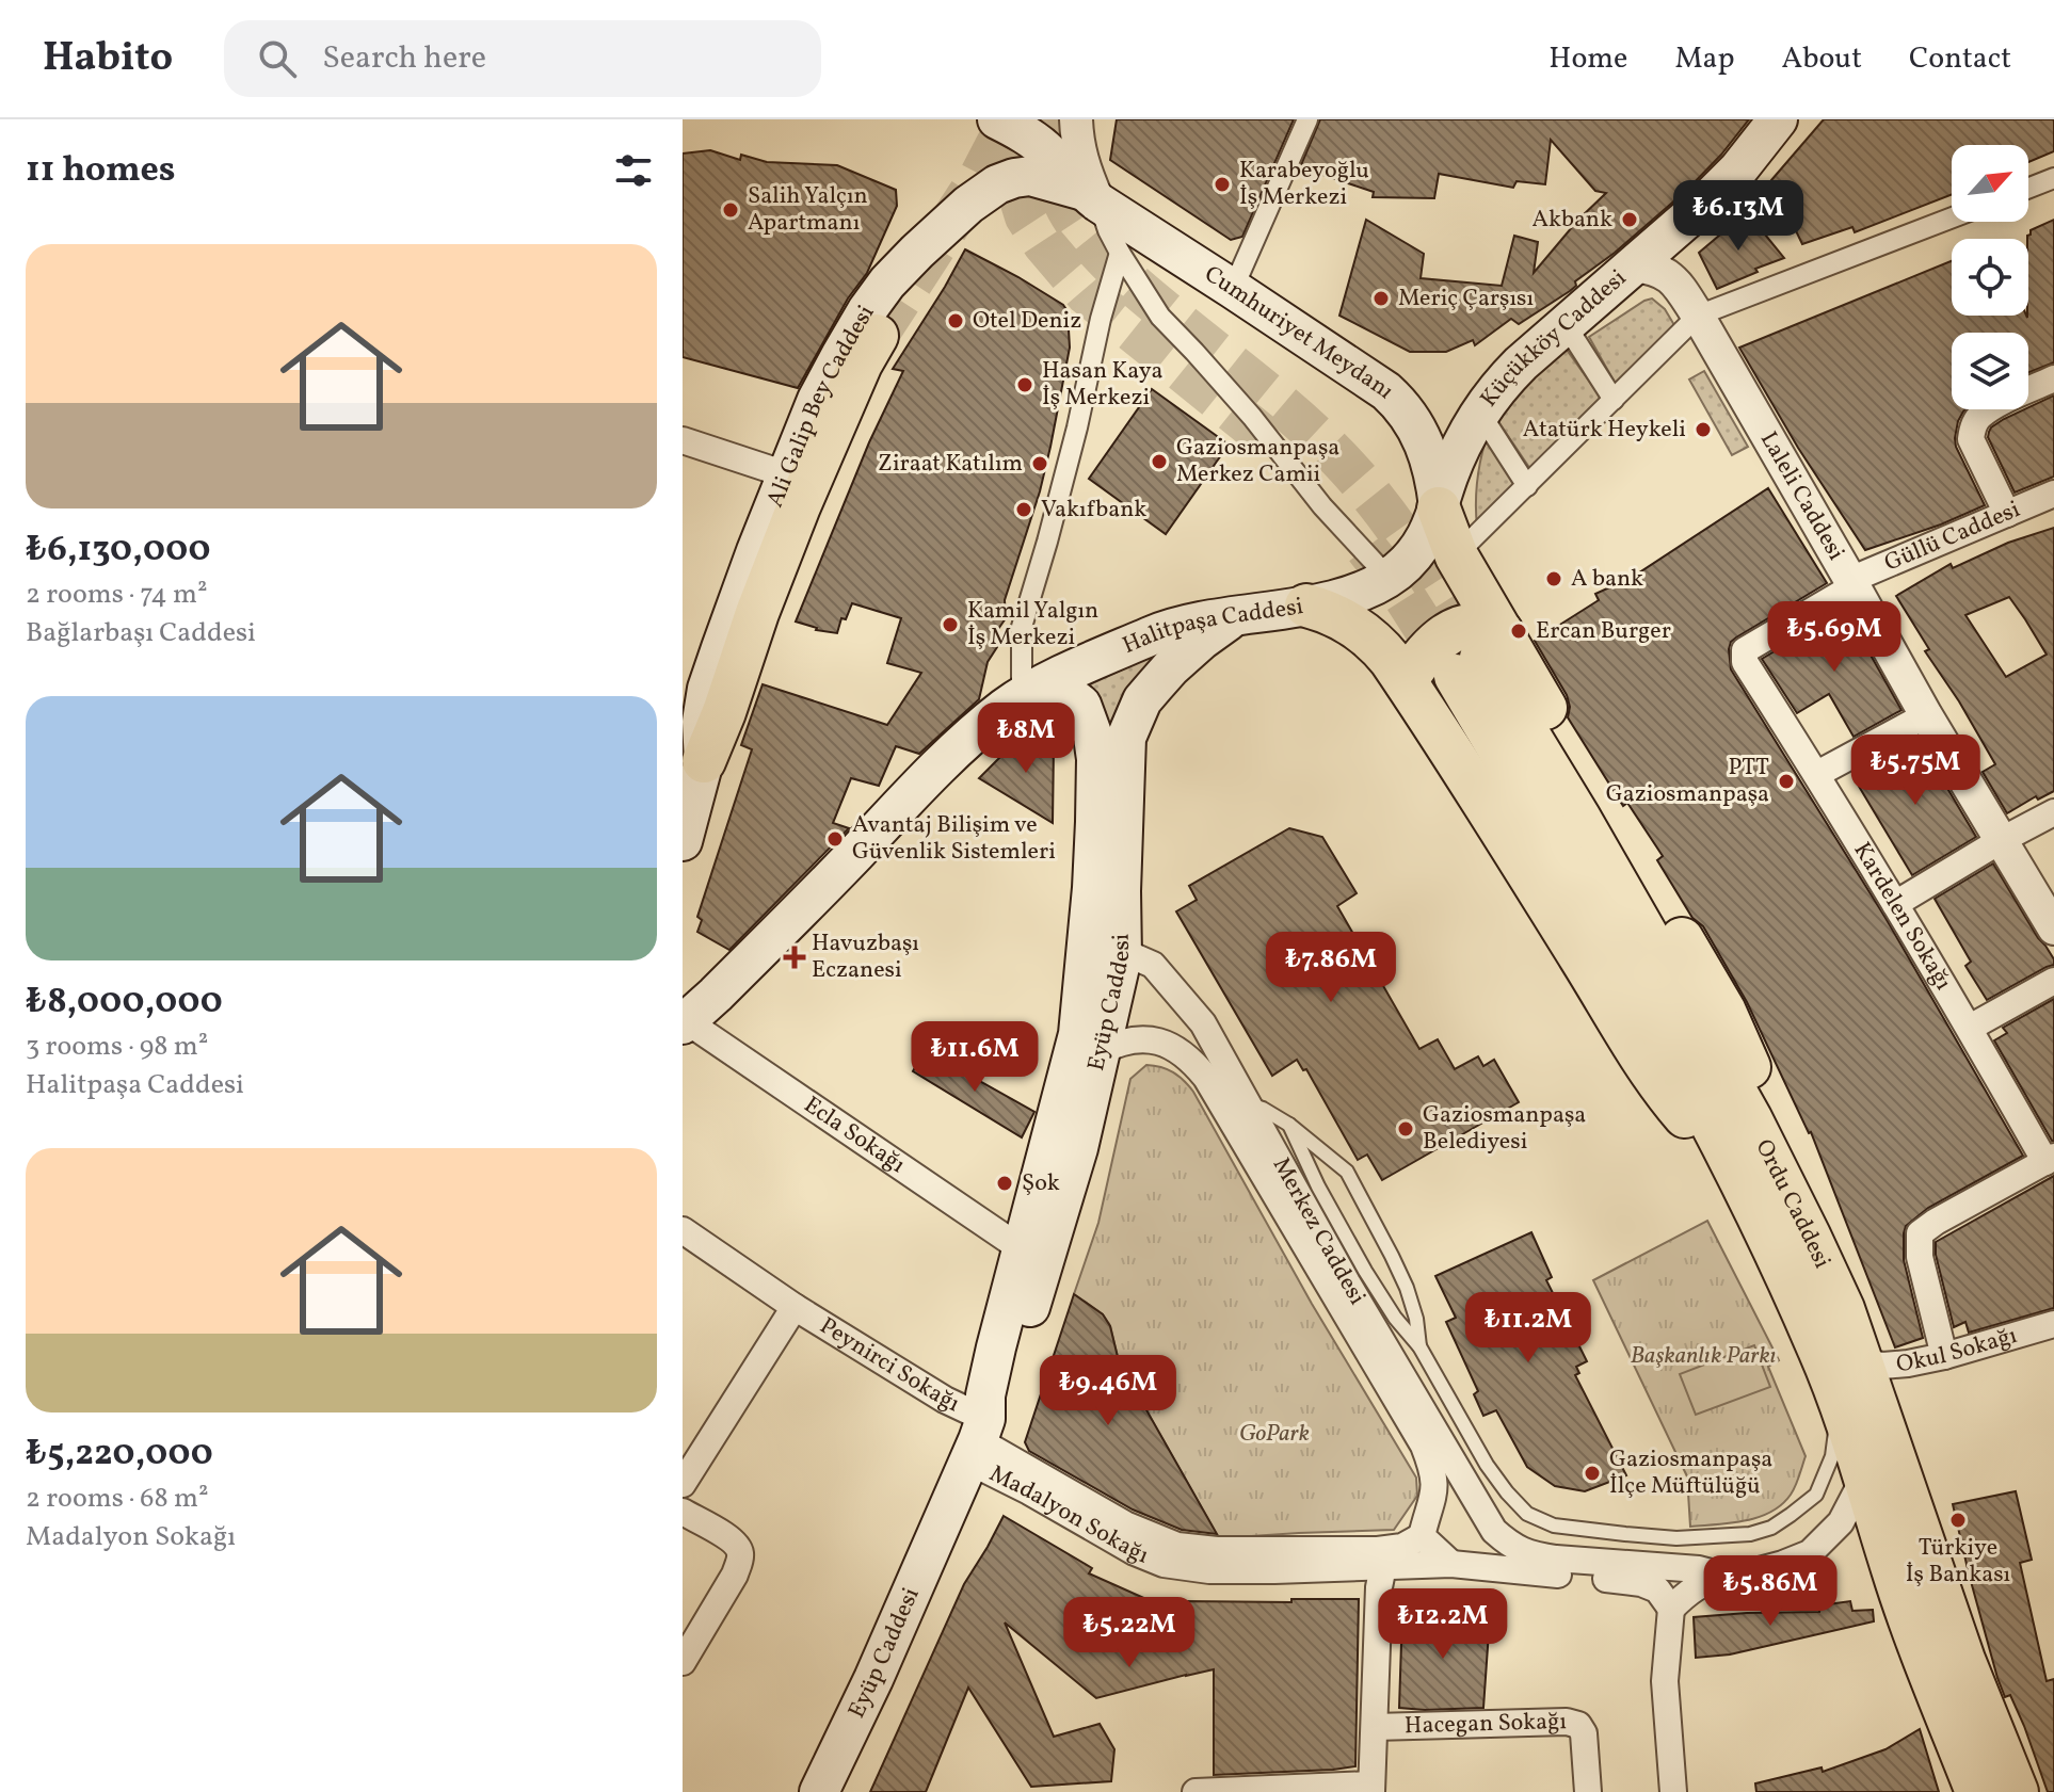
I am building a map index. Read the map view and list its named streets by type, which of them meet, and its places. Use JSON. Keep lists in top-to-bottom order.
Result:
{
  "streets": {
    "main road": [
      "Cumhuriyet Meydanı",
      "Küçükköy Caddesi",
      "Ali Galip Bey Caddesi",
      "Halitpaşa Caddesi",
      "Eyüp Caddesi",
      "Ordu Caddesi"
    ],
    "street": [
      "Laleli Caddesi",
      "Güllü Caddesi",
      "Kardelen Sokağı",
      "Ecla Sokağı",
      "Merkez Caddesi",
      "Okul Sokağı",
      "Peynirci Sokağı",
      "Madalyon Sokağı",
      "Hacegan Sokağı"
    ]
  },
  "crossings": [
    ["Cumhuriyet Meydanı", "Küçükköy Caddesi"],
    ["Cumhuriyet Meydanı", "Ali Galip Bey Caddesi"],
    ["Cumhuriyet Meydanı", "Halitpaşa Caddesi"],
    ["Cumhuriyet Meydanı", "Ordu Caddesi"],
    ["Küçükköy Caddesi", "Laleli Caddesi"],
    ["Küçükköy Caddesi", "Halitpaşa Caddesi"],
    ["Küçükköy Caddesi", "Ordu Caddesi"],
    ["Laleli Caddesi", "Güllü Caddesi"],
    ["Laleli Caddesi", "Kardelen Sokağı"],
    ["Güllü Caddesi", "Kardelen Sokağı"],
    ["Halitpaşa Caddesi", "Eyüp Caddesi"],
    ["Halitpaşa Caddesi", "Ecla Sokağı"],
    ["Halitpaşa Caddesi", "Ordu Caddesi"],
    ["Eyüp Caddesi", "Ecla Sokağı"],
    ["Eyüp Caddesi", "Merkez Caddesi"],
    ["Eyüp Caddesi", "Peynirci Sokağı"],
    ["Eyüp Caddesi", "Madalyon Sokağı"],
    ["Ordu Caddesi", "Okul Sokağı"],
    ["Merkez Caddesi", "Madalyon Sokağı"],
    ["Peynirci Sokağı", "Madalyon Sokağı"]
  ],
  "parks": ["Başkanlık Parkı", "GoPark"],
  "places": {
    "other": [
      "Karabeyoğlu İş Merkezi",
      "Salih Yalçın Apartmanı",
      "Akbank",
      "Meriç Çarşısı",
      "Otel Deniz",
      "Hasan Kaya İş Merkezi",
      "Atatürk Heykeli",
      "Gaziosmanpaşa Merkez Camii",
      "Ziraat Katılım",
      "Vakıfbank",
      "A bank",
      "Kamil Yalgın İş Merkezi",
      "Ercan Burger",
      "PTT Gaziosmanpaşa",
      "Avantaj Bilişim ve Güvenlik Sistemleri",
      "Gaziosmanpaşa Belediyesi",
      "Şok",
      "Gaziosmanpaşa İlçe Müftülüğü",
      "Türkiye İş Bankası"
    ],
    "health": ["Havuzbaşı Eczanesi"]
  },
  "north": "top right",
  "page": {
    "header": "Habito",
    "search": "Search here",
    "nav": [
      "Home",
      "Map",
      "About",
      "Contact"
    ],
    "heading": "11 homes",
    "price": [
      "₺6.13M",
      "₺5.69M",
      "₺8M",
      "₺5.75M",
      "₺7.86M",
      "₺11.6M",
      "₺11.2M",
      "₺9.46M",
      "₺5.86M",
      "₺12.2M",
      "₺5.22M"
    ],
    "list": [
      {
        "name": "₺6,130,000",
        "note": "2 rooms · 74 m² · Bağlarbaşı Caddesi"
      },
      {
        "name": "₺8,000,000",
        "note": "3 rooms · 98 m² · Halitpaşa Caddesi"
      },
      {
        "name": "₺5,220,000",
        "note": "2 rooms · 68 m² · Madalyon Sokağı"
      }
    ]
  }
}
